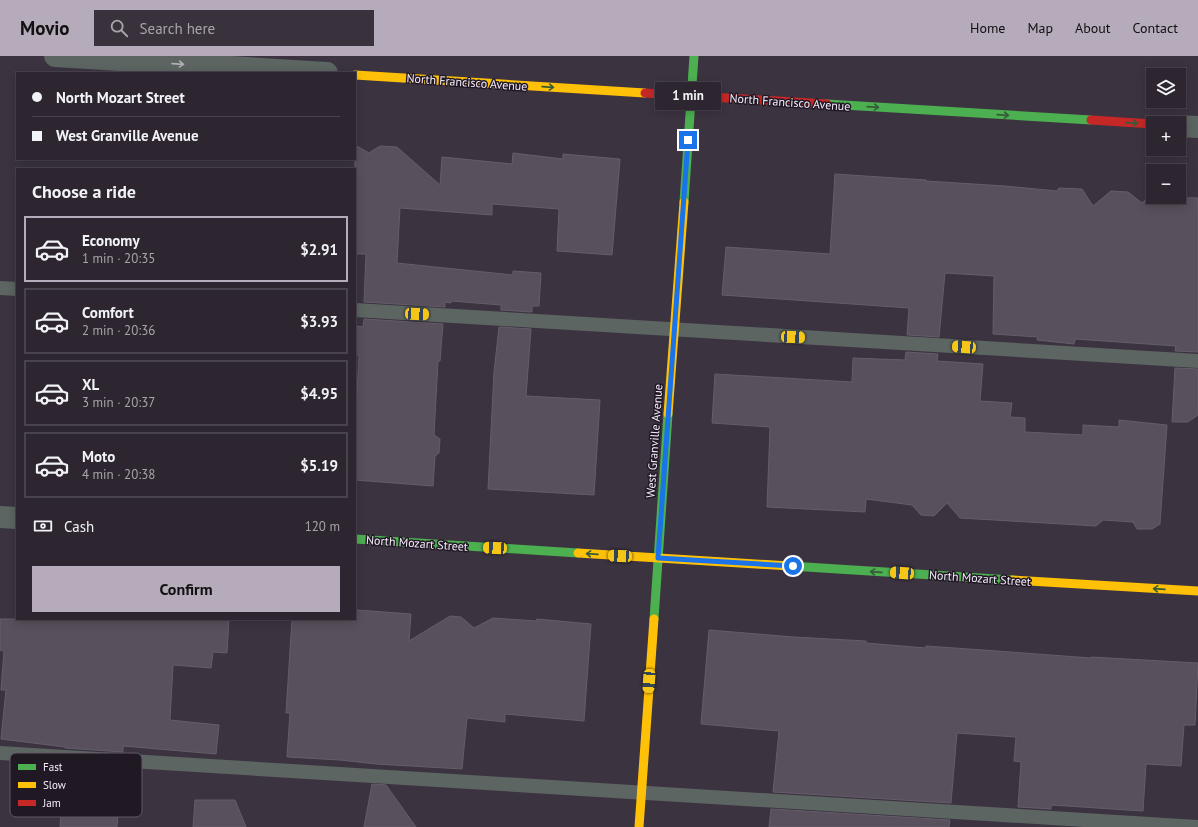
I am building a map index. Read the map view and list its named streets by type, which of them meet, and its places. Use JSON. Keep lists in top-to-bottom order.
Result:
{
  "streets": {
    "street": ["North Francisco Avenue", "West Granville Avenue", "North Mozart Street"]
  },
  "crossings": [
    ["North Francisco Avenue", "West Granville Avenue"],
    ["West Granville Avenue", "North Mozart Street"]
  ],
  "one_way": ["North Francisco Avenue", "North Mozart Street"],
  "legend": ["Fast", "Slow", "Jam"],
  "page": {
    "header": "Movio",
    "search": "Search here",
    "nav": [
      "Home",
      "Map",
      "About",
      "Contact"
    ],
    "map_buttons": ["+", "−"],
    "banner": ["North Mozart Street", "West Granville Avenue"],
    "bubble": "1 min",
    "heading": "Choose a ride",
    "list": [
      {
        "name": "Economy",
        "note": "1 min · 20:35",
        "value": "$2.91"
      },
      {
        "name": "Comfort",
        "note": "2 min · 20:36",
        "value": "$3.93"
      },
      {
        "name": "XL",
        "note": "3 min · 20:37",
        "value": "$4.95"
      },
      {
        "name": "Moto",
        "note": "4 min · 20:38",
        "value": "$5.19"
      }
    ],
    "pay": ["Cash", "120 m"],
    "buttons": "Confirm"
  }
}
